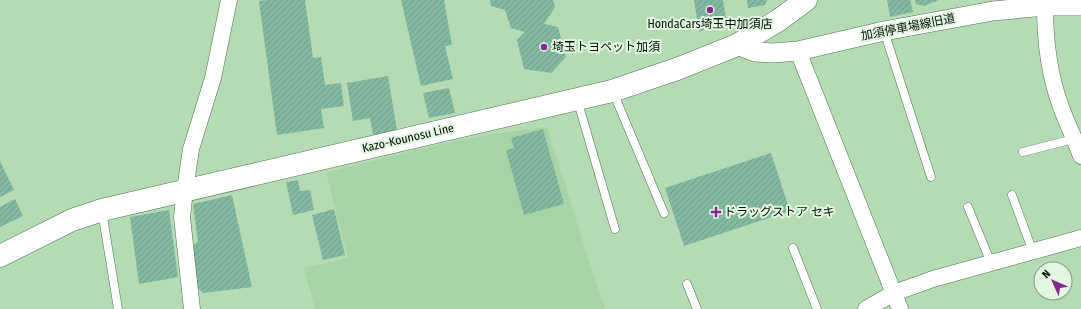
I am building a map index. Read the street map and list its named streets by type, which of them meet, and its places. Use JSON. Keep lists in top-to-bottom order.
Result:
{
  "streets": {
    "main road": ["Kazo-Kounosu Line"],
    "street": ["加須停車場線旧道"]
  },
  "crossings": [
    ["加須停車場線旧道", "Kazo-Kounosu Line"]
  ],
  "places": {
    "other": ["HondaCars埼玉中加須店", "埼玉トヨペット加須"],
    "health": ["ドラッグストア セキ"]
  },
  "north": "top left"
}
